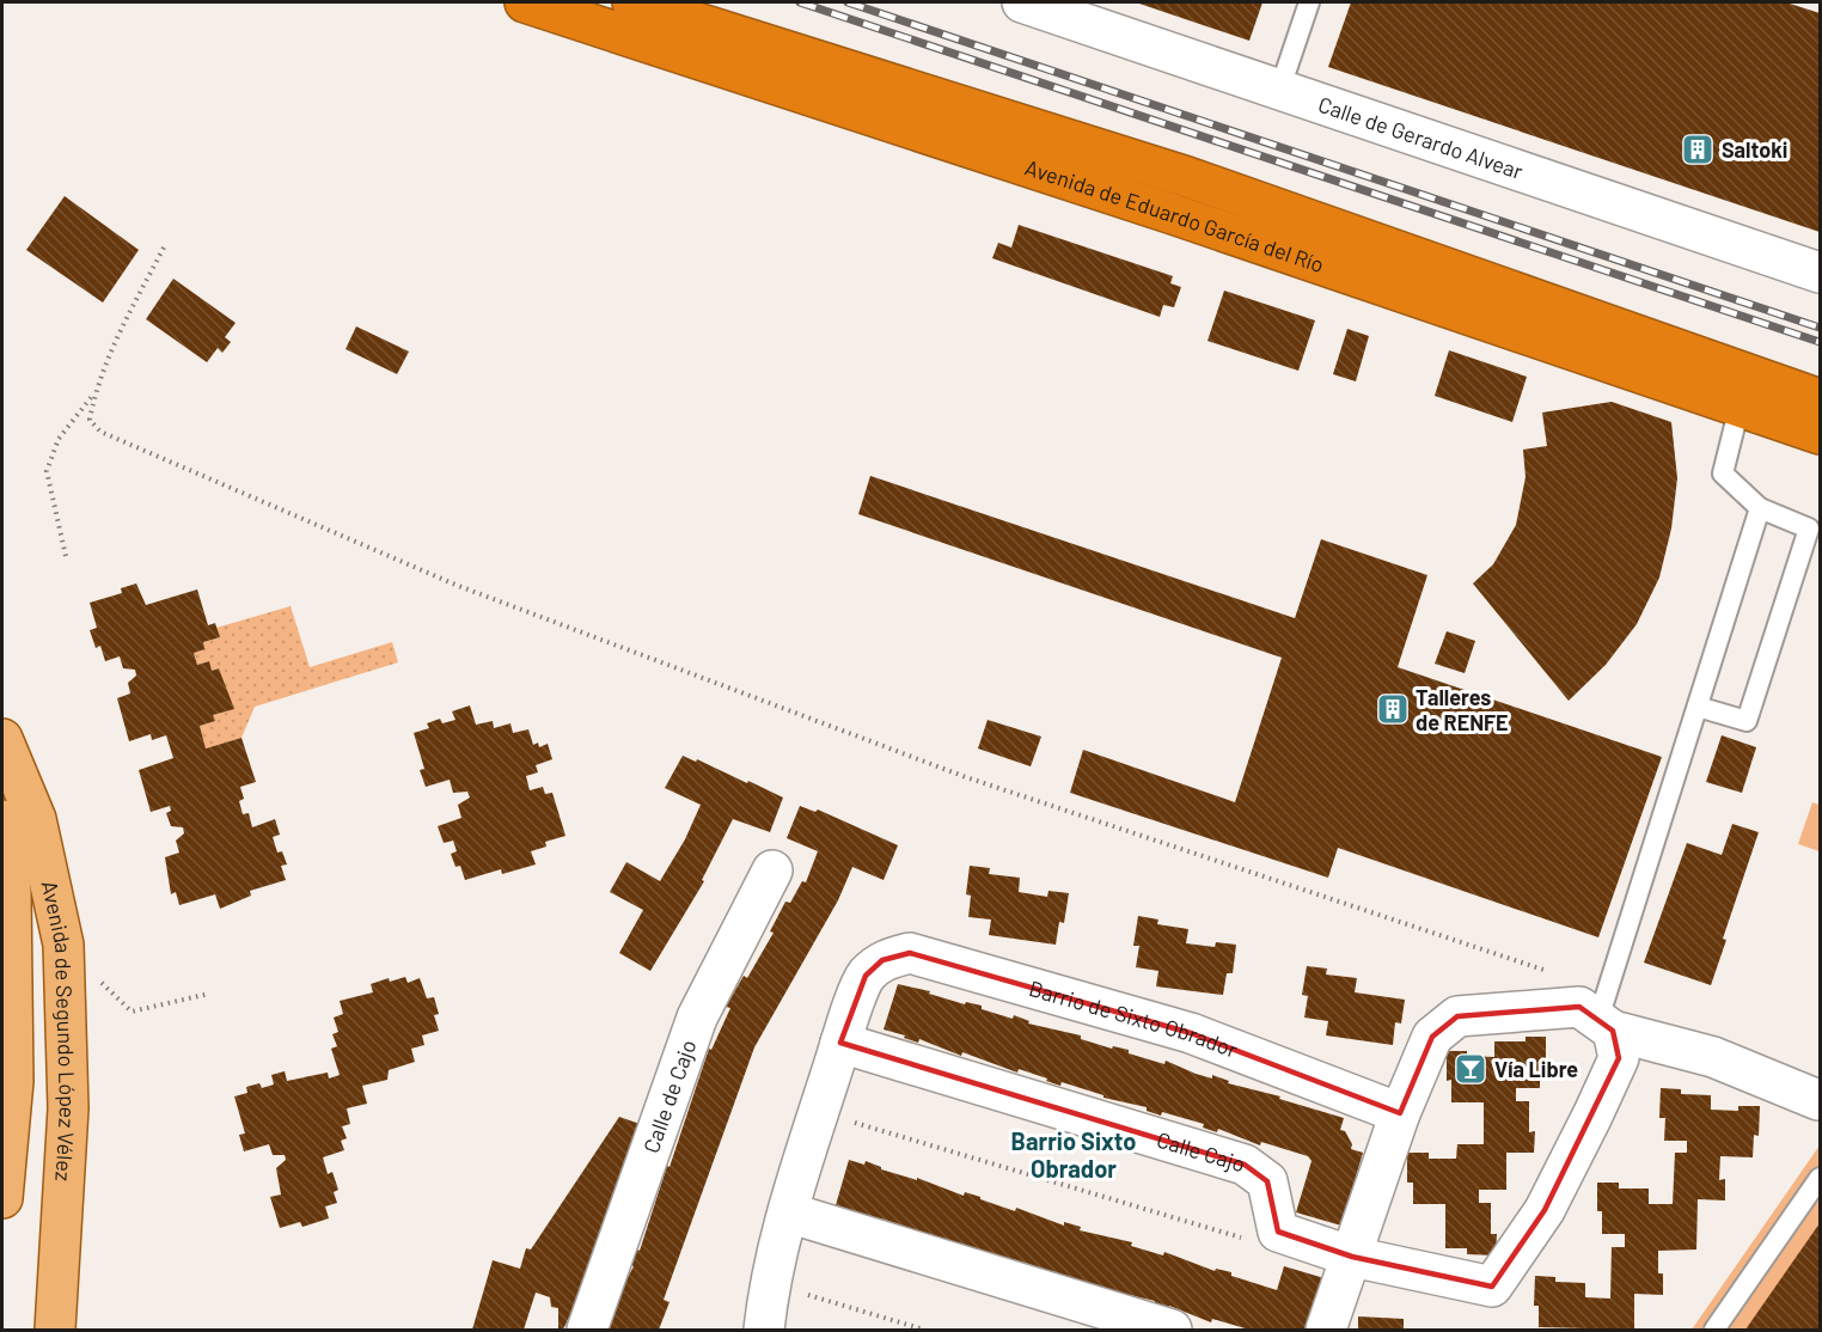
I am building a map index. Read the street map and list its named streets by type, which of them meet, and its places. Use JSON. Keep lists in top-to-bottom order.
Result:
{
  "streets": {
    "highway": ["Avenida de Eduardo García del Río"],
    "main road": ["Avenida de Segundo López Vélez"],
    "street": [
      "Calle de Gerardo Alvear",
      "Barrio de Sixto Obrador",
      "Calle de Cajo",
      "Calle Cajo"
    ]
  },
  "crossings": [
    ["Barrio de Sixto Obrador", "Calle Cajo"]
  ],
  "districts": ["Barrio Sixto Obrador"],
  "places": {
    "building": ["Saltoki", "Talleres de RENFE"],
    "bar": ["Vía Libre"]
  }
}
